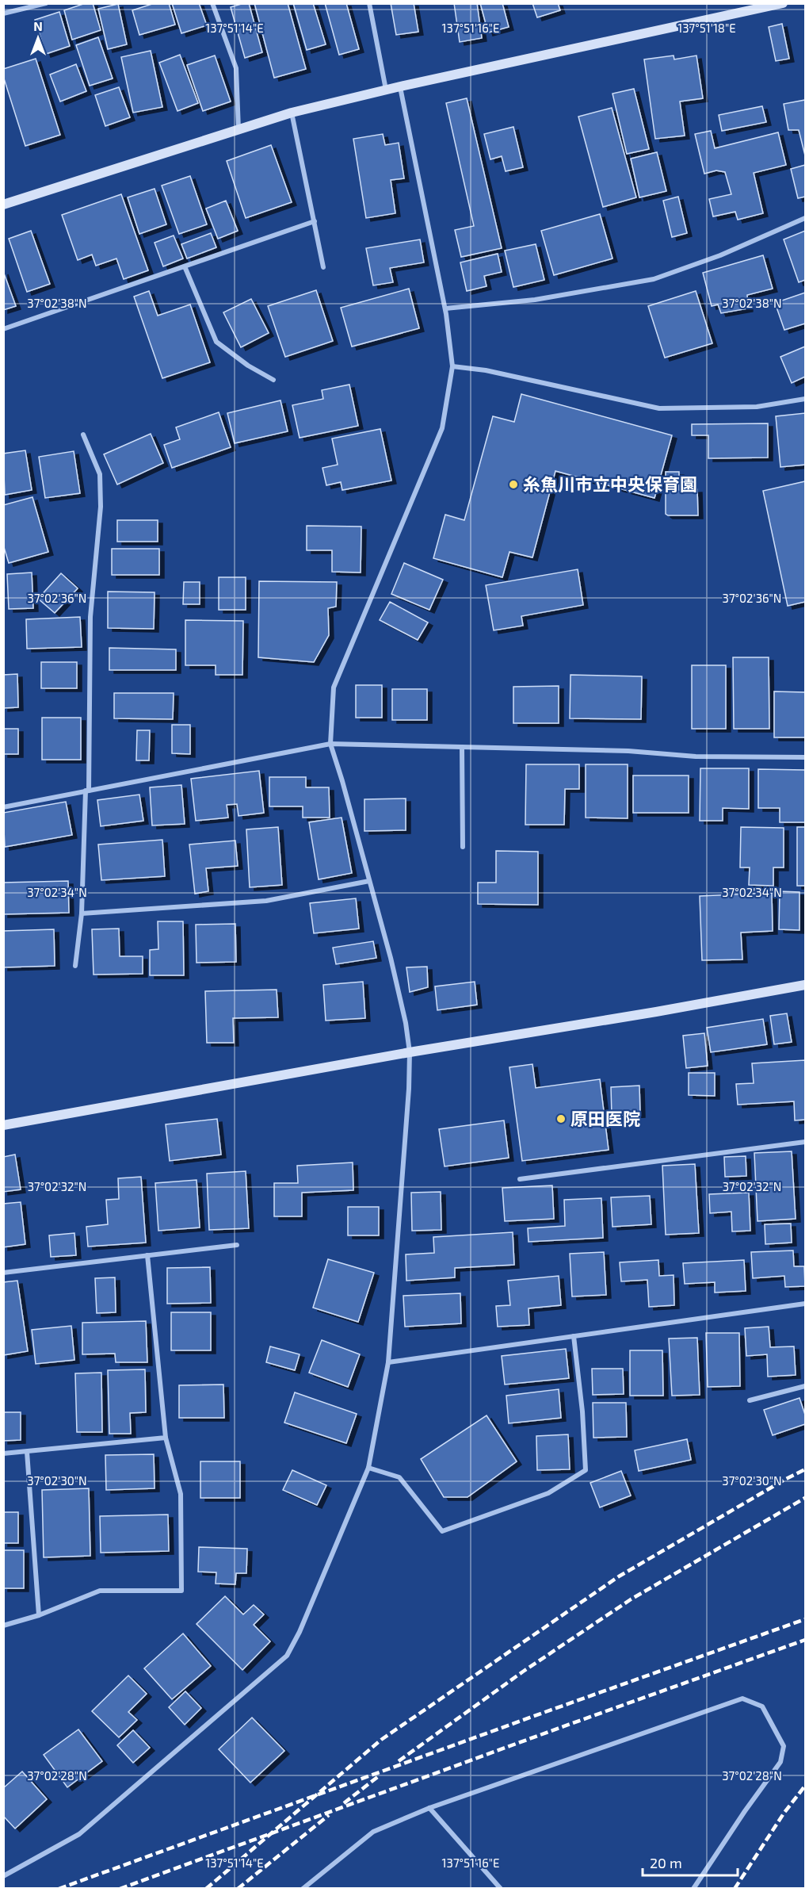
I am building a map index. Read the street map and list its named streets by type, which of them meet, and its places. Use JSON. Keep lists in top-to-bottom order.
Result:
{
  "places": ["糸魚川市立中央保育園", "原田医院"],
  "scale_bar": "20 m",
  "north": "top",
  "coordinates": [
    "137°51'14\"E",
    "137°51'16\"E",
    "137°51'18\"E",
    "37°02'38\"N",
    "37°02'36\"N",
    "37°02'34\"N",
    "37°02'32\"N",
    "37°02'30\"N",
    "37°02'28\"N"
  ]
}
